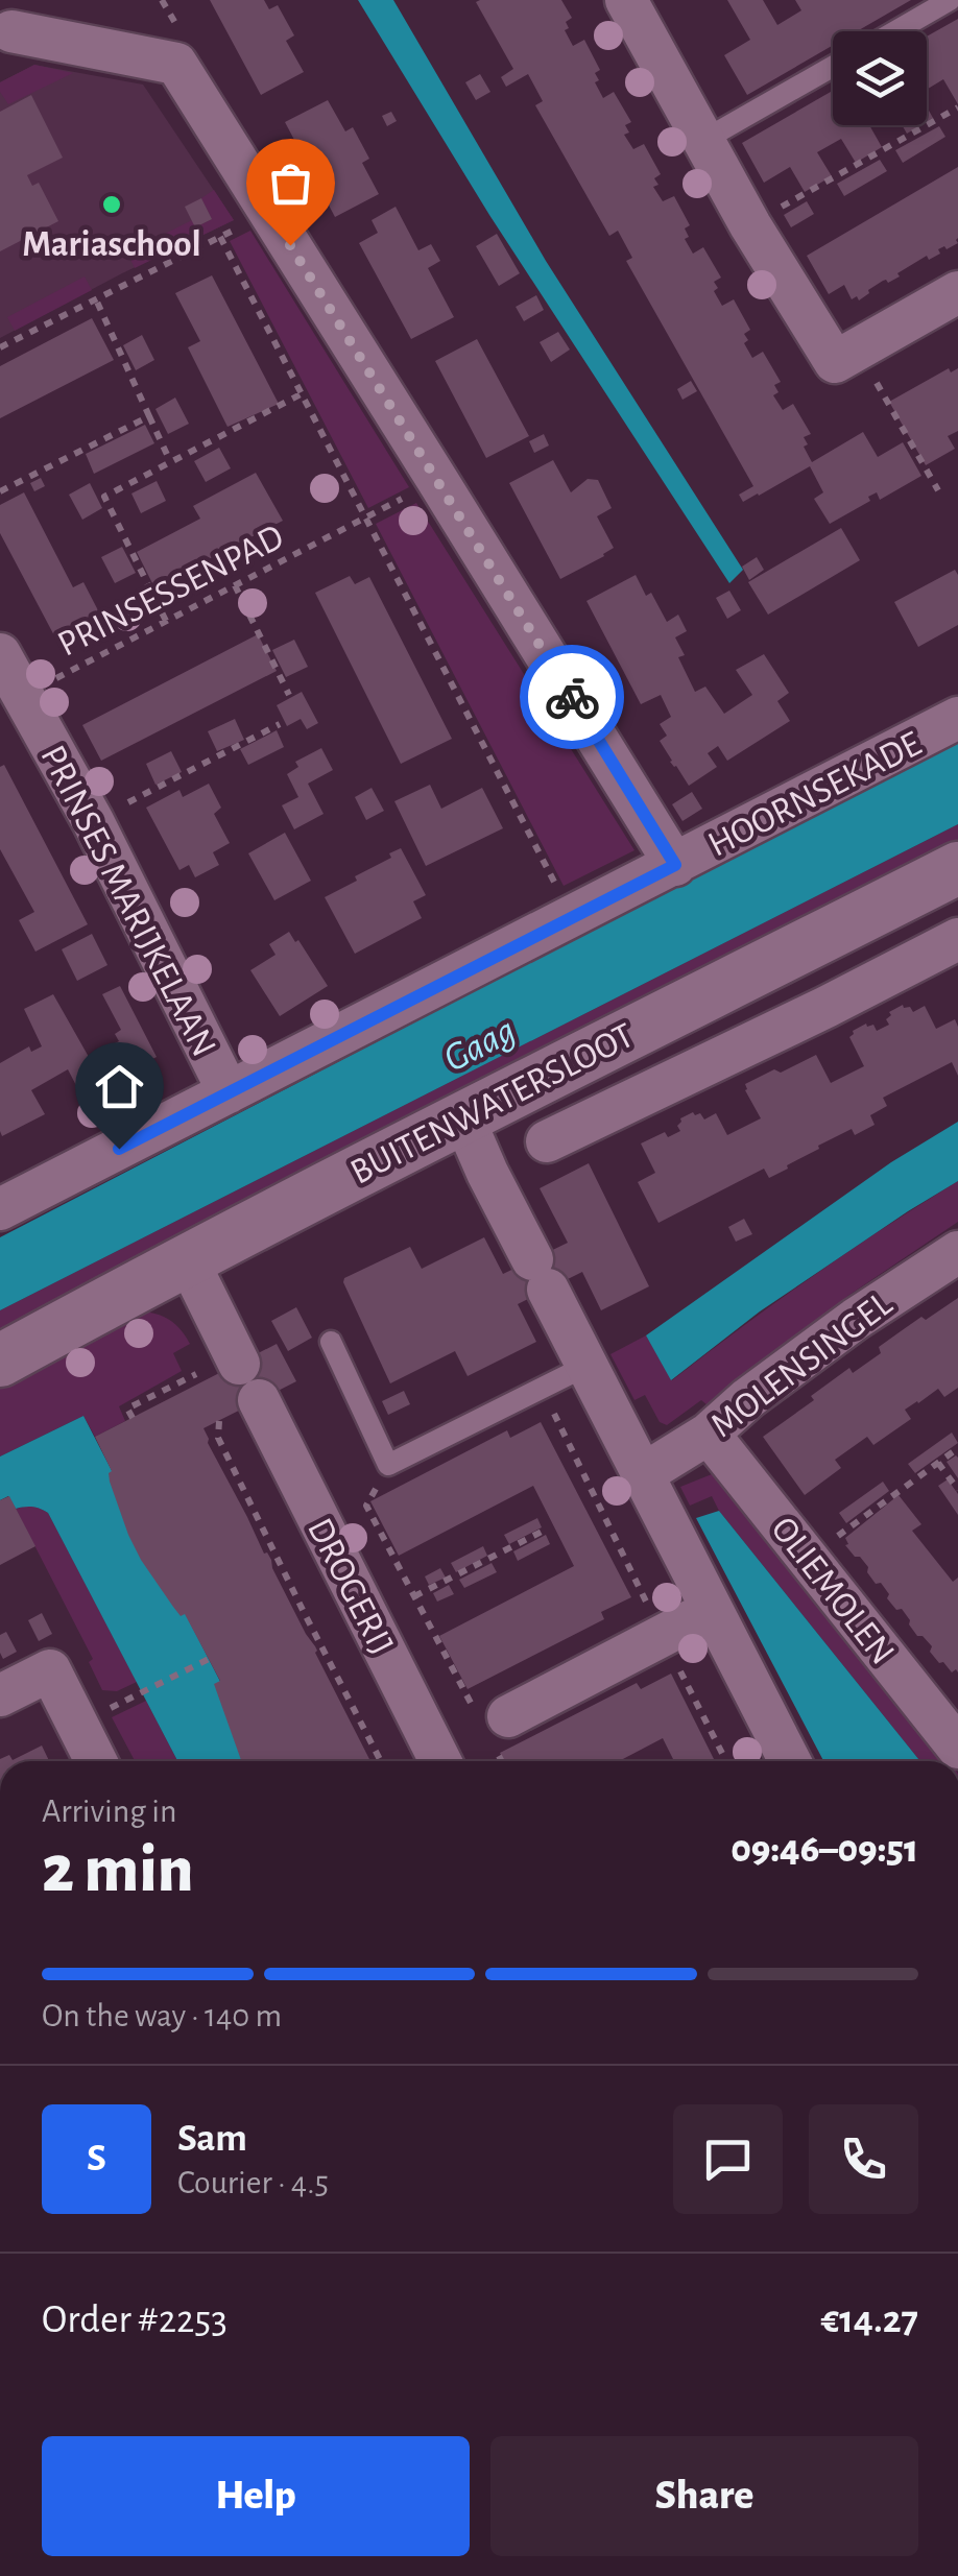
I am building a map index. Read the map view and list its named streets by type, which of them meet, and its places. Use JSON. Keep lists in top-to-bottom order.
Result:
{
  "streets": {
    "street": [
      "HOORNSEKADE",
      "PRINSES MARIJKELAAN",
      "BUITENWATERSLOOT",
      "MOLENSINGEL",
      "DROGERIJ",
      "OLIEMOLEN"
    ],
    "path": ["PRINSESSENPAD"]
  },
  "crossings": [
    ["PRINSESSENPAD", "PRINSES MARIJKELAAN"],
    ["HOORNSEKADE", "PRINSES MARIJKELAAN"],
    ["MOLENSINGEL", "OLIEMOLEN"]
  ],
  "water": ["Gaag"],
  "places": ["Mariaschool"],
  "page": {
    "heading": ["2 min", "Arriving in", "09:46–09:51"],
    "panel": [
      "Sam",
      "Courier · 4.5",
      "Order #2253",
      "€14.27"
    ],
    "bar": "On the way · 140 m",
    "round": "S",
    "buttons": ["Help", "Share"]
  }
}
